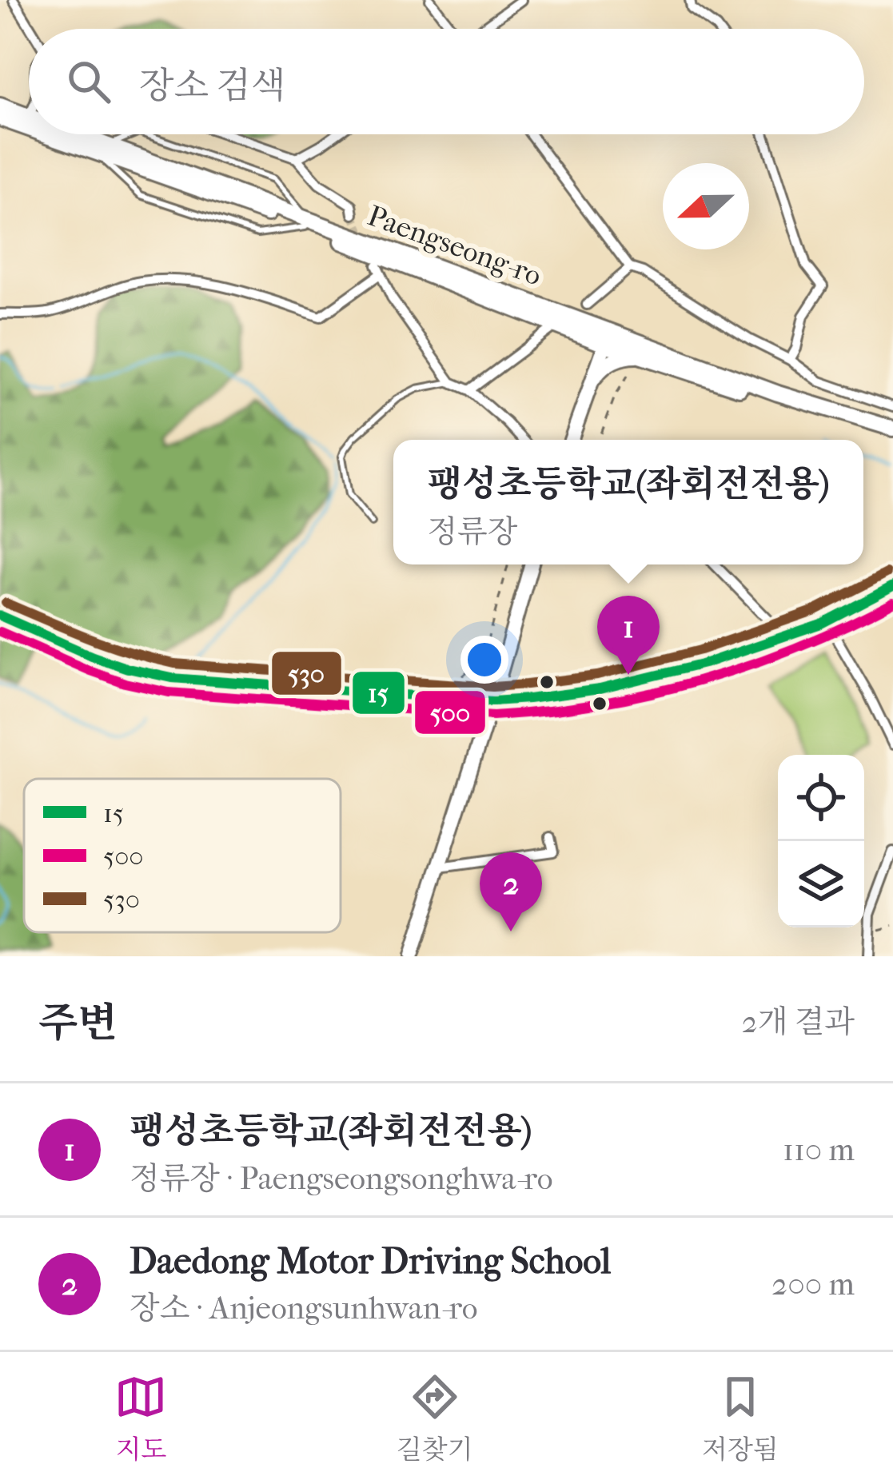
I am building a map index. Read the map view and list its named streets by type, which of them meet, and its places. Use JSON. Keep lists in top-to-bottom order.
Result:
{
  "streets": {
    "main road": ["Paengseong-ro"]
  },
  "lines": ["transit line 530", "transit line 15", "transit line 500"],
  "legend": ["15", "500", "530"],
  "north": "left",
  "page": {
    "search": "장소 검색",
    "popup": ["팽성초등학교(좌회전전용)", "정류장"],
    "pins": ["1", "2"],
    "heading": ["주변", "2개 결과"],
    "list": [
      {
        "mark": "1",
        "name": "팽성초등학교(좌회전전용)",
        "note": "정류장 · Paengseongsonghwa-ro",
        "value": "110 m"
      },
      {
        "mark": "2",
        "name": "Daedong Motor Driving School",
        "note": "장소 · Anjeongsunhwan-ro",
        "value": "200 m"
      }
    ],
    "nav": ["지도", "길찾기", "저장됨"]
  }
}
